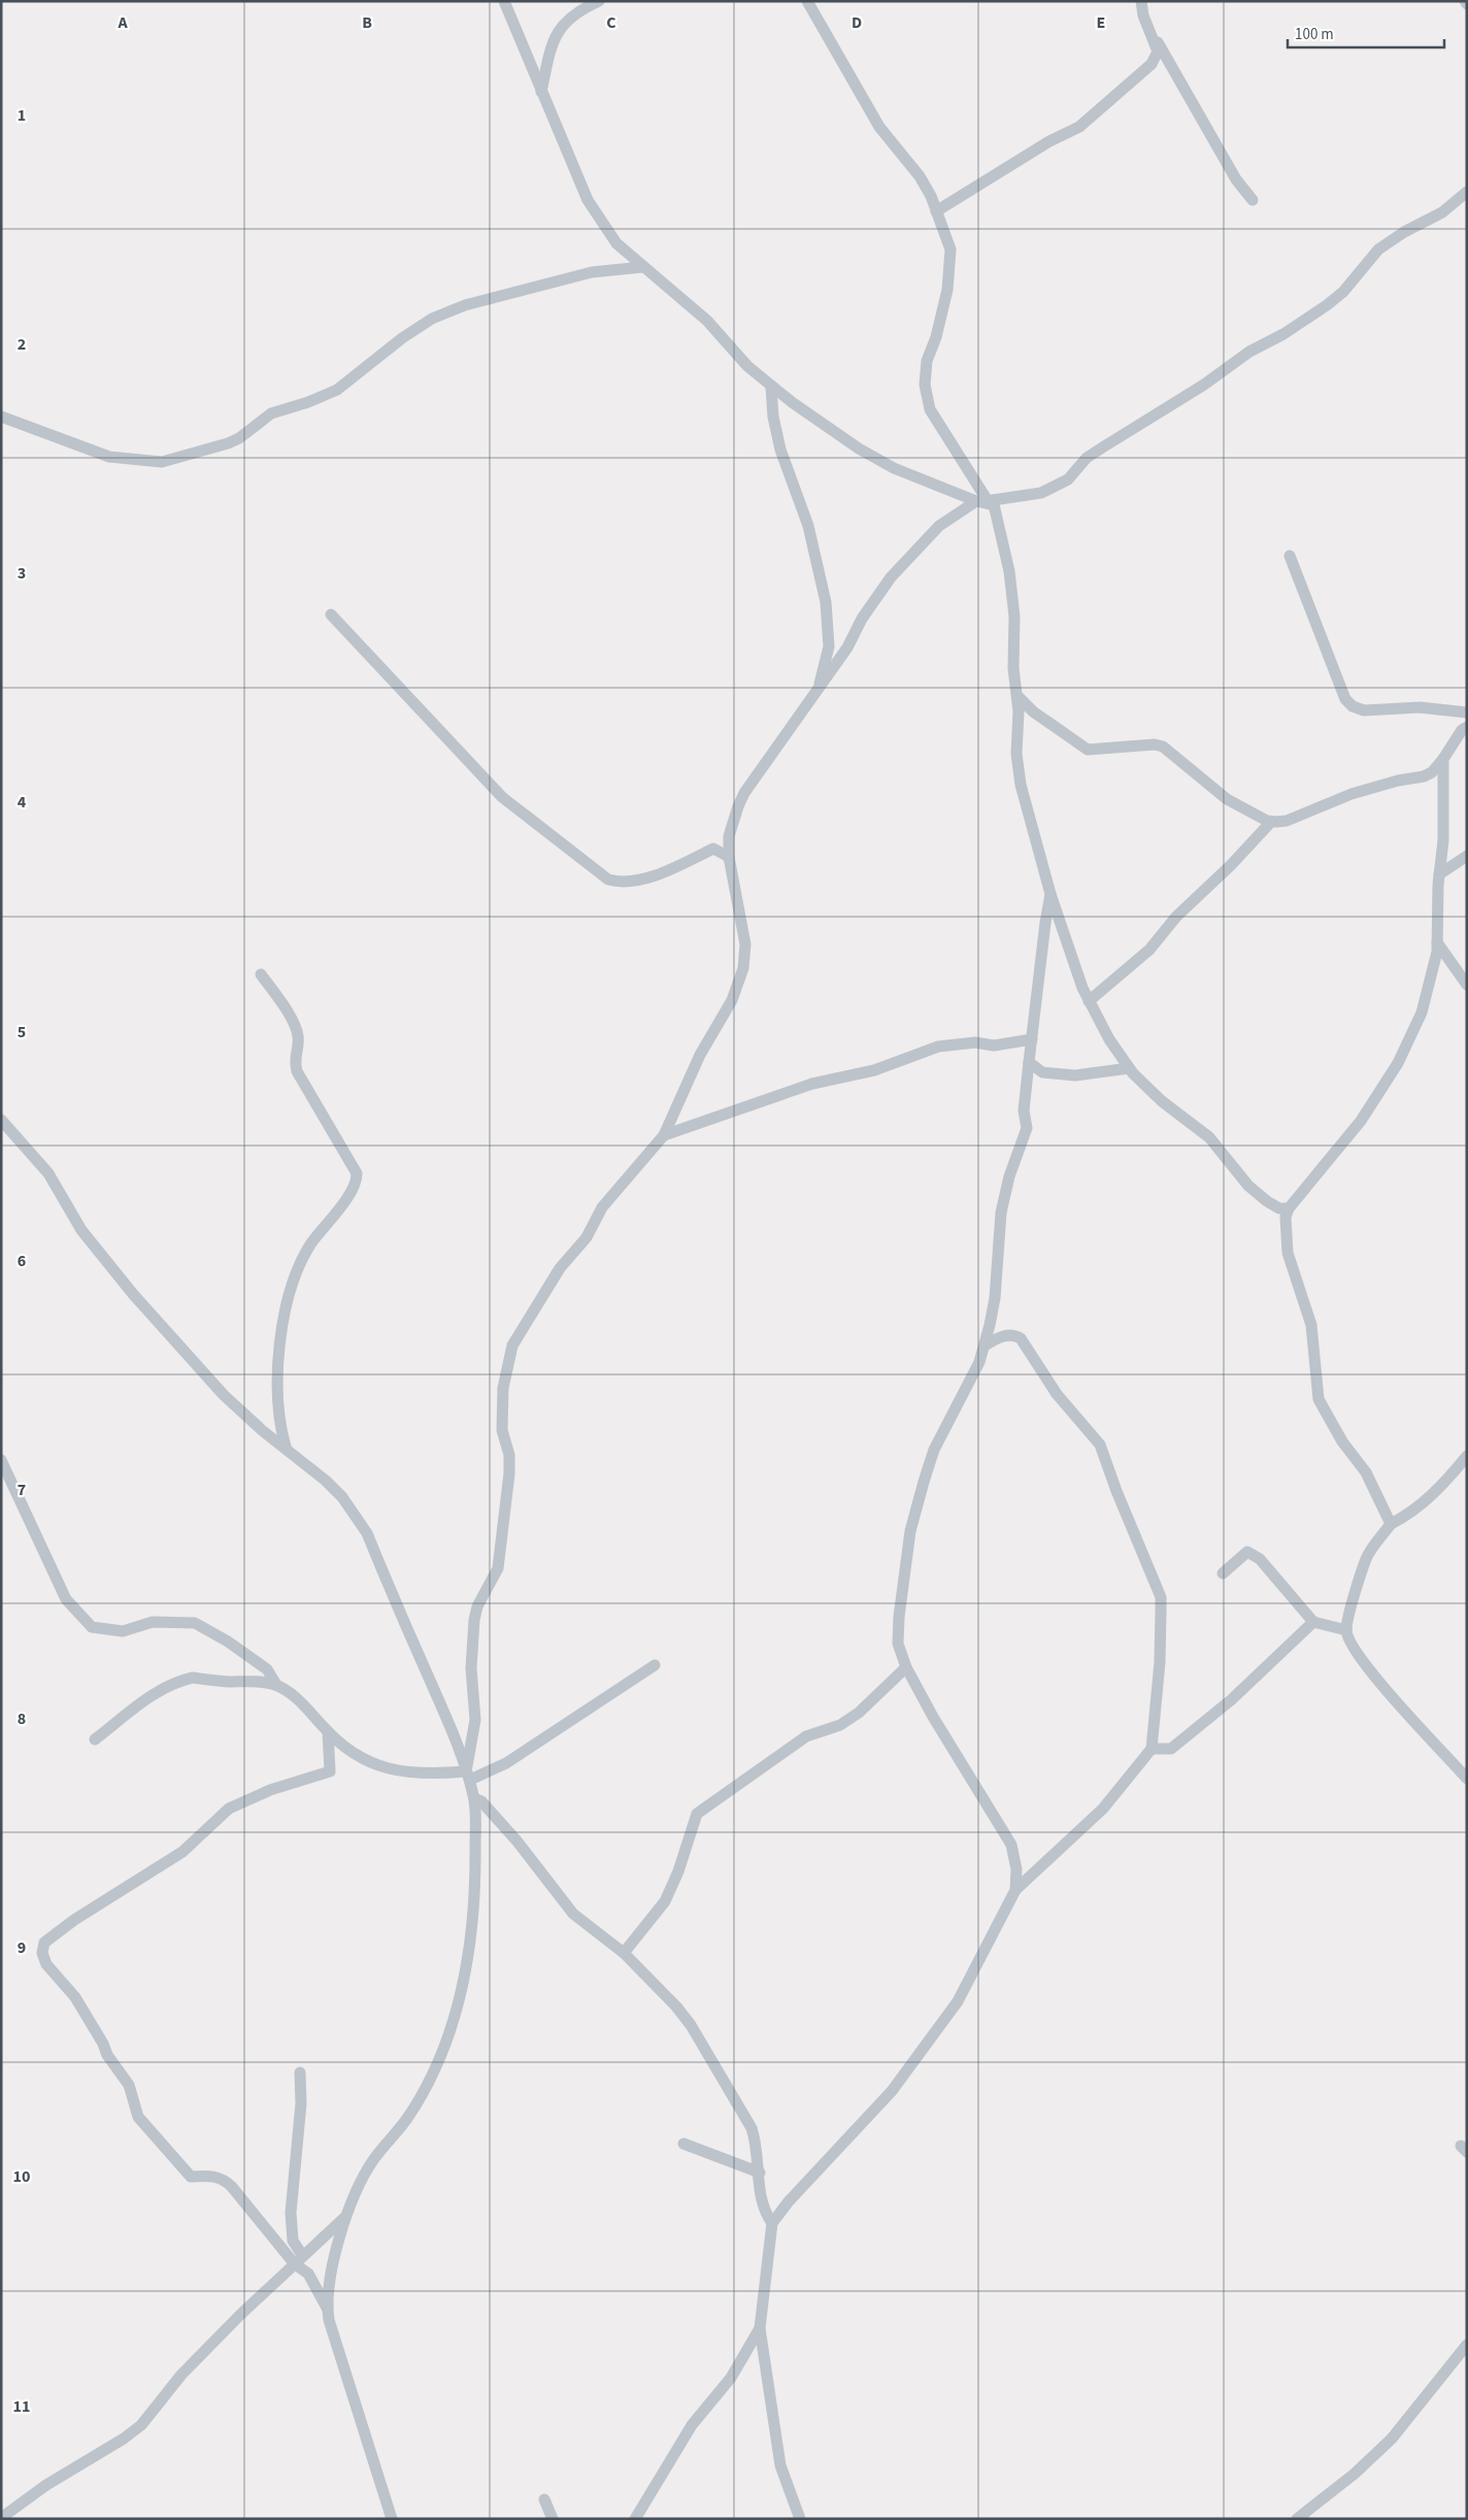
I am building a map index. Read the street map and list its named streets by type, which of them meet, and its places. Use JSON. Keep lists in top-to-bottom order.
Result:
{
  "scale_bar": "100 m",
  "grid": {
    "columns": [
      "A",
      "B",
      "C",
      "D",
      "E"
    ],
    "rows": [
      "1",
      "2",
      "3",
      "4",
      "5",
      "6",
      "7",
      "8",
      "9",
      "10",
      "11"
    ]
  }
}
